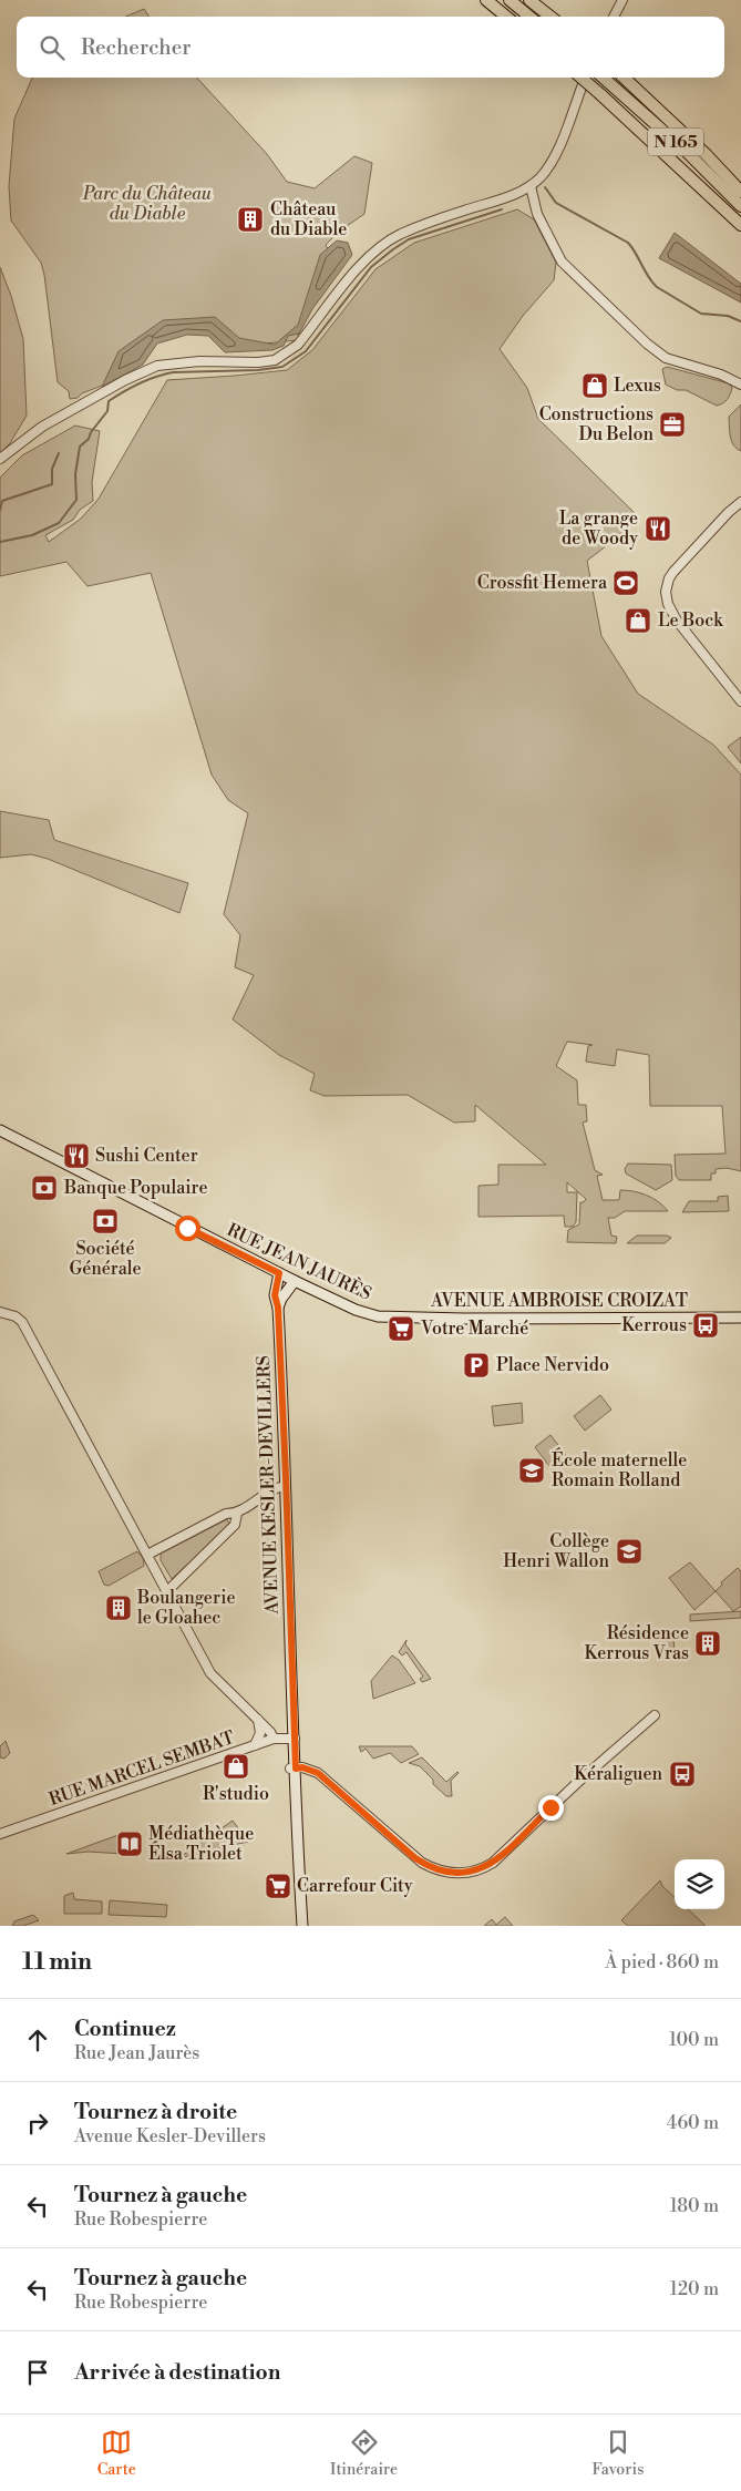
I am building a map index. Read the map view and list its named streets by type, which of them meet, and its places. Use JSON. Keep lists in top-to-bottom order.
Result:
{
  "streets": {
    "highway": ["N 165"],
    "main road": ["RUE JEAN JAURÈS", "AVENUE AMBROISE CROIZAT", "AVENUE KESLER-DEVILLERS"],
    "street": ["RUE MARCEL SEMBAT"]
  },
  "crossings": [
    ["RUE JEAN JAURÈS", "AVENUE AMBROISE CROIZAT"],
    ["RUE JEAN JAURÈS", "AVENUE KESLER-DEVILLERS"],
    ["AVENUE KESLER-DEVILLERS", "RUE MARCEL SEMBAT"]
  ],
  "parks": ["Parc du Château du Diable"],
  "places": {
    "building": ["Château du Diable", "Boulangerie le Gloahec", "Résidence Kerrous Vras"],
    "shop": ["Lexus", "Le Bock", "R'studio"],
    "office": ["Constructions Du Belon"],
    "restaurant": ["La grange de Woody", "Sushi Center"],
    "sports": ["Crossfit Hemera"],
    "bank": ["Banque Populaire", "Société Générale"],
    "bus stop": ["Kerrous", "Kéraliguen"],
    "supermarket": ["Votre Marché", "Carrefour City"],
    "parking": ["Place Nervido"],
    "school or university": ["École maternelle Romain Rolland", "Collège Henri Wallon"],
    "library": ["Médiathèque Élsa Triolet"]
  },
  "page": {
    "search": "Rechercher",
    "heading": ["11 min", "À pied · 860 m"],
    "list": [
      ["Continuez", "Rue Jean Jaurès", "100 m"],
      ["Tournez à droite", "Avenue Kesler-Devillers", "460 m"],
      ["Tournez à gauche", "Rue Robespierre", "180 m"],
      ["Tournez à gauche", "Rue Robespierre", "120 m"],
      "Arrivée à destination"
    ],
    "nav": ["Carte", "Itinéraire", "Favoris"]
  }
}
